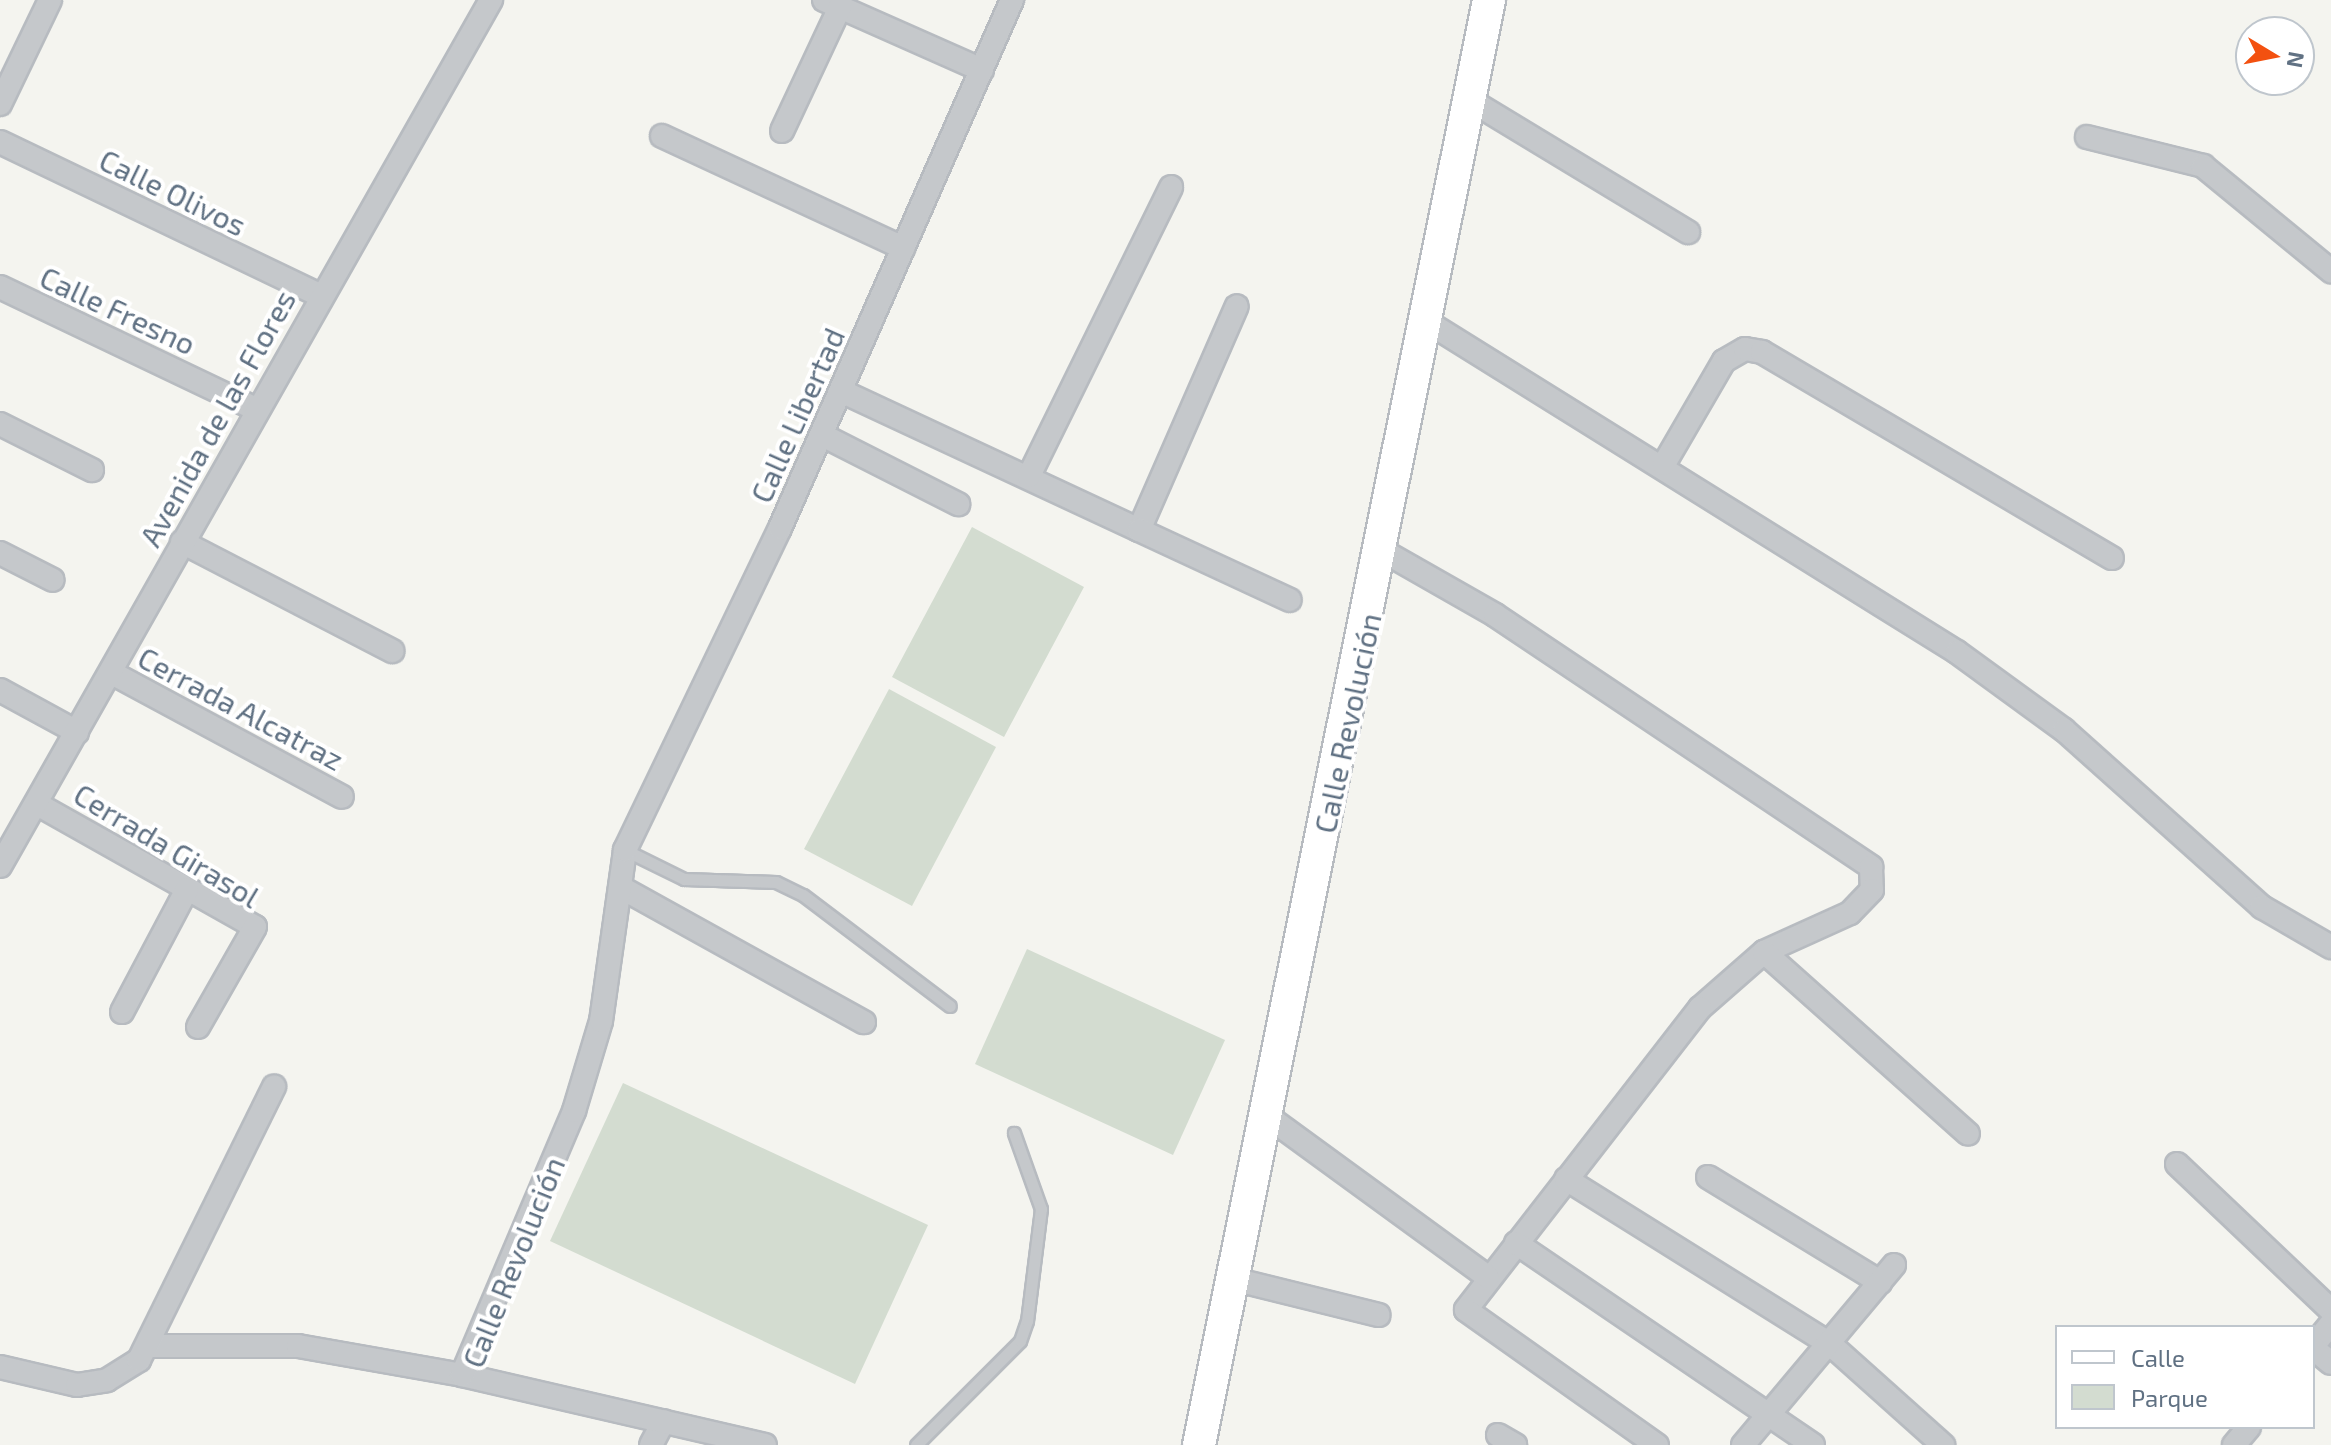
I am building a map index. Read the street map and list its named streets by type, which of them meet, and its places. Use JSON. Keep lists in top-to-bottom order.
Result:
{
  "streets": {
    "street": [
      "Calle Olivos",
      "Calle Fresno",
      "Calle Libertad",
      "Avenida de las Flores",
      "Cerrada Alcatraz",
      "Calle Revolución",
      "Cerrada Girasol"
    ]
  },
  "crossings": [
    ["Calle Olivos", "Avenida de las Flores"],
    ["Calle Fresno", "Avenida de las Flores"],
    ["Calle Libertad", "Calle Revolución"],
    ["Avenida de las Flores", "Cerrada Alcatraz"],
    ["Avenida de las Flores", "Cerrada Girasol"]
  ],
  "legend": ["Calle", "Parque"],
  "north": "right"
}
